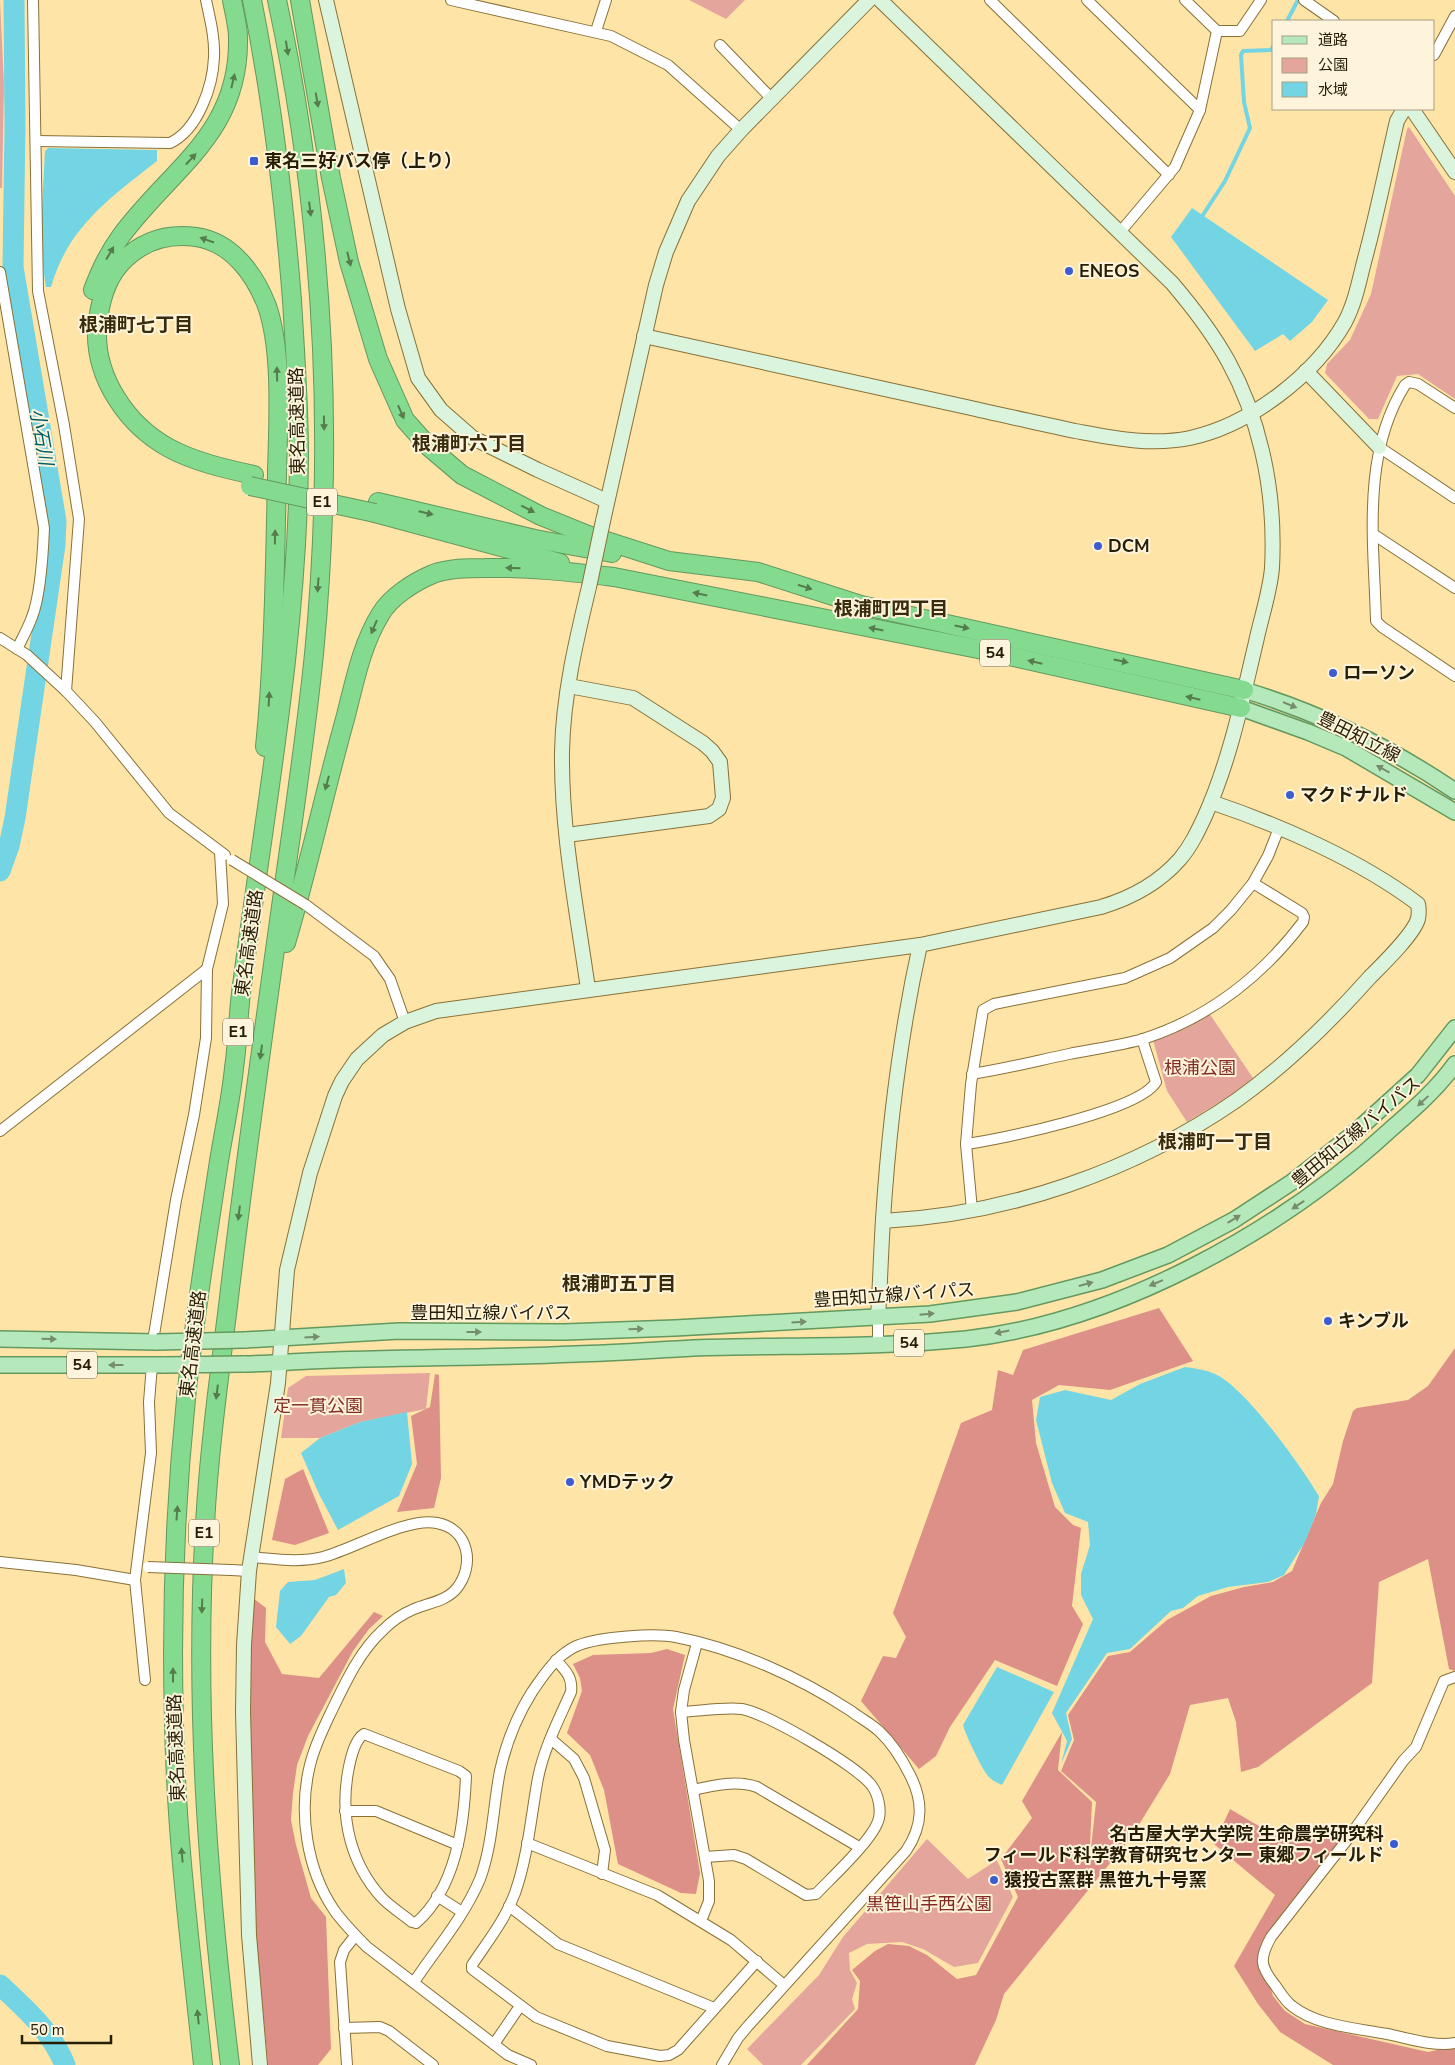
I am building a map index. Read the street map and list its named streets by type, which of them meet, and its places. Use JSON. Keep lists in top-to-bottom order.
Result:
{
  "streets": {
    "highway": ["東名高速道路", "E1", "54"],
    "main road": ["豊田知立線", "豊田知立線バイパス"]
  },
  "crossings": [
    ["54", "豊田知立線"],
    ["54", "豊田知立線バイパス"]
  ],
  "districts": [
    "根浦町七丁目",
    "根浦町六丁目",
    "根浦町四丁目",
    "根浦町一丁目",
    "根浦町五丁目"
  ],
  "water": ["小石川"],
  "parks": ["根浦公園", "定一貫公園", "黒笹山手西公園"],
  "places": {
    "transit": ["東名三好バス停（上り）"],
    "other": [
      "ENEOS",
      "DCM",
      "ローソン",
      "マクドナルド",
      "キンブル",
      "YMDテック",
      "名古屋大学大学院 生命農学研究科 フィールド科学教育研究センター 東郷フィールド",
      "猿投古窯群 黒笹九十号窯"
    ]
  },
  "legend": ["道路", "公園", "水域"],
  "scale_bar": "50 m"
}
